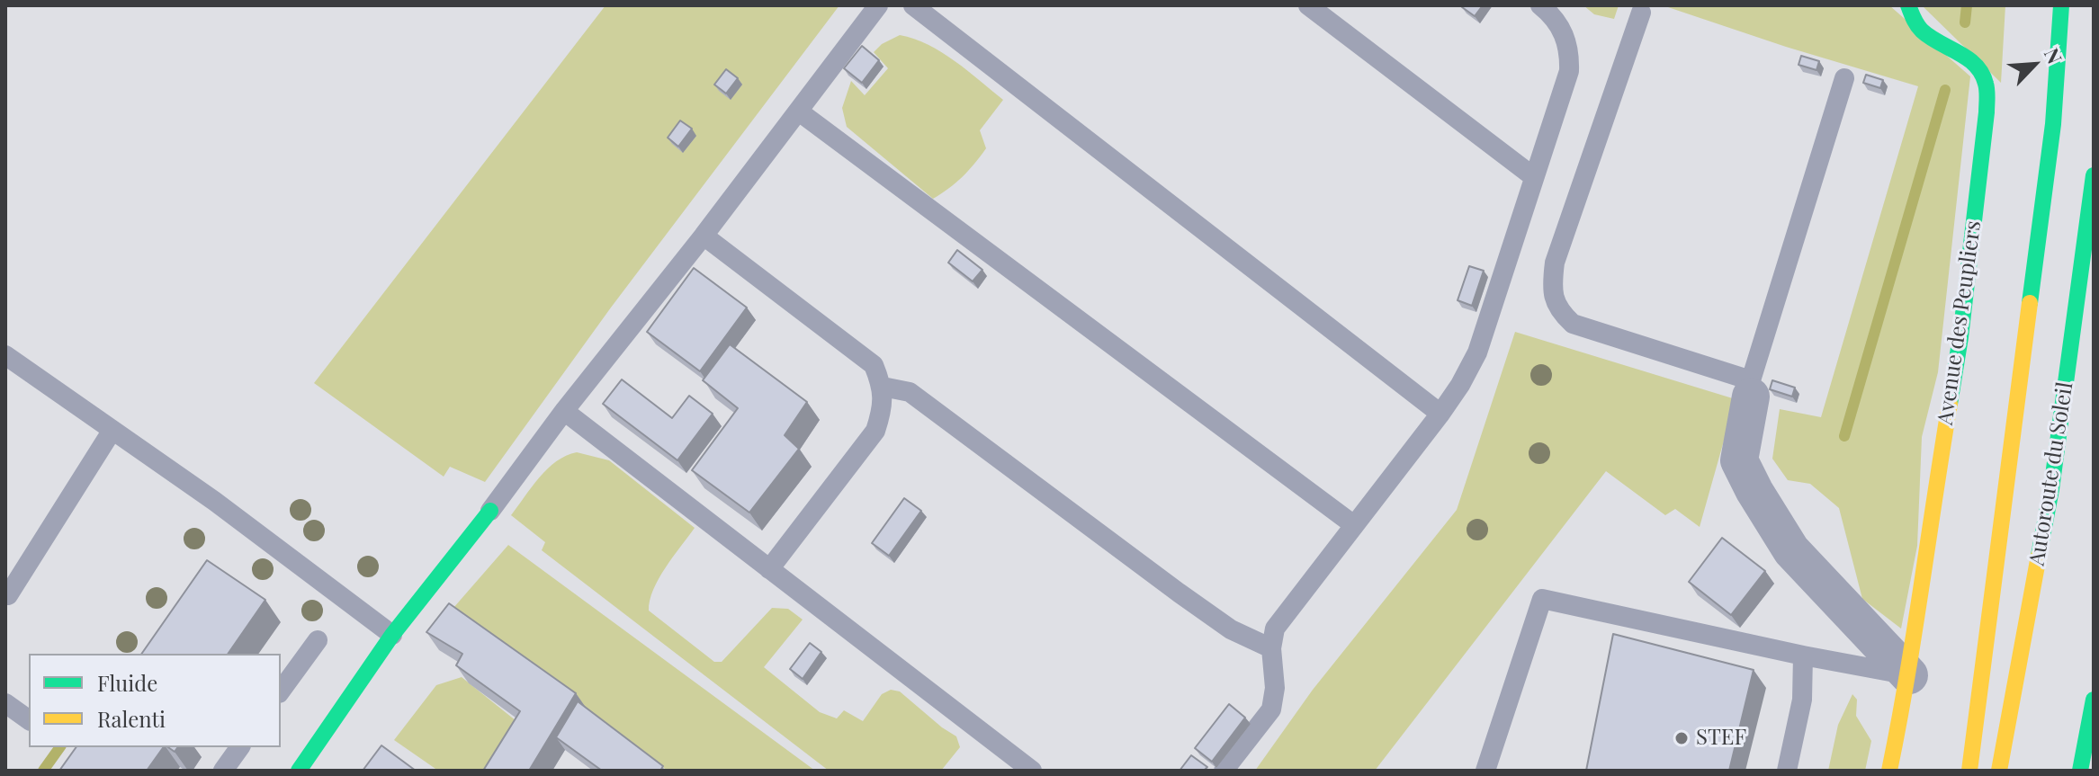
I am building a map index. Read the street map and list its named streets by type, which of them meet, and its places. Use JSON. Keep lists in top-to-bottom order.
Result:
{
  "streets": {
    "main road": ["Avenue des Peupliers", "Autoroute du Soleil"]
  },
  "places": ["STEF"],
  "legend": ["Fluide", "Ralenti"],
  "north": "top right"
}
